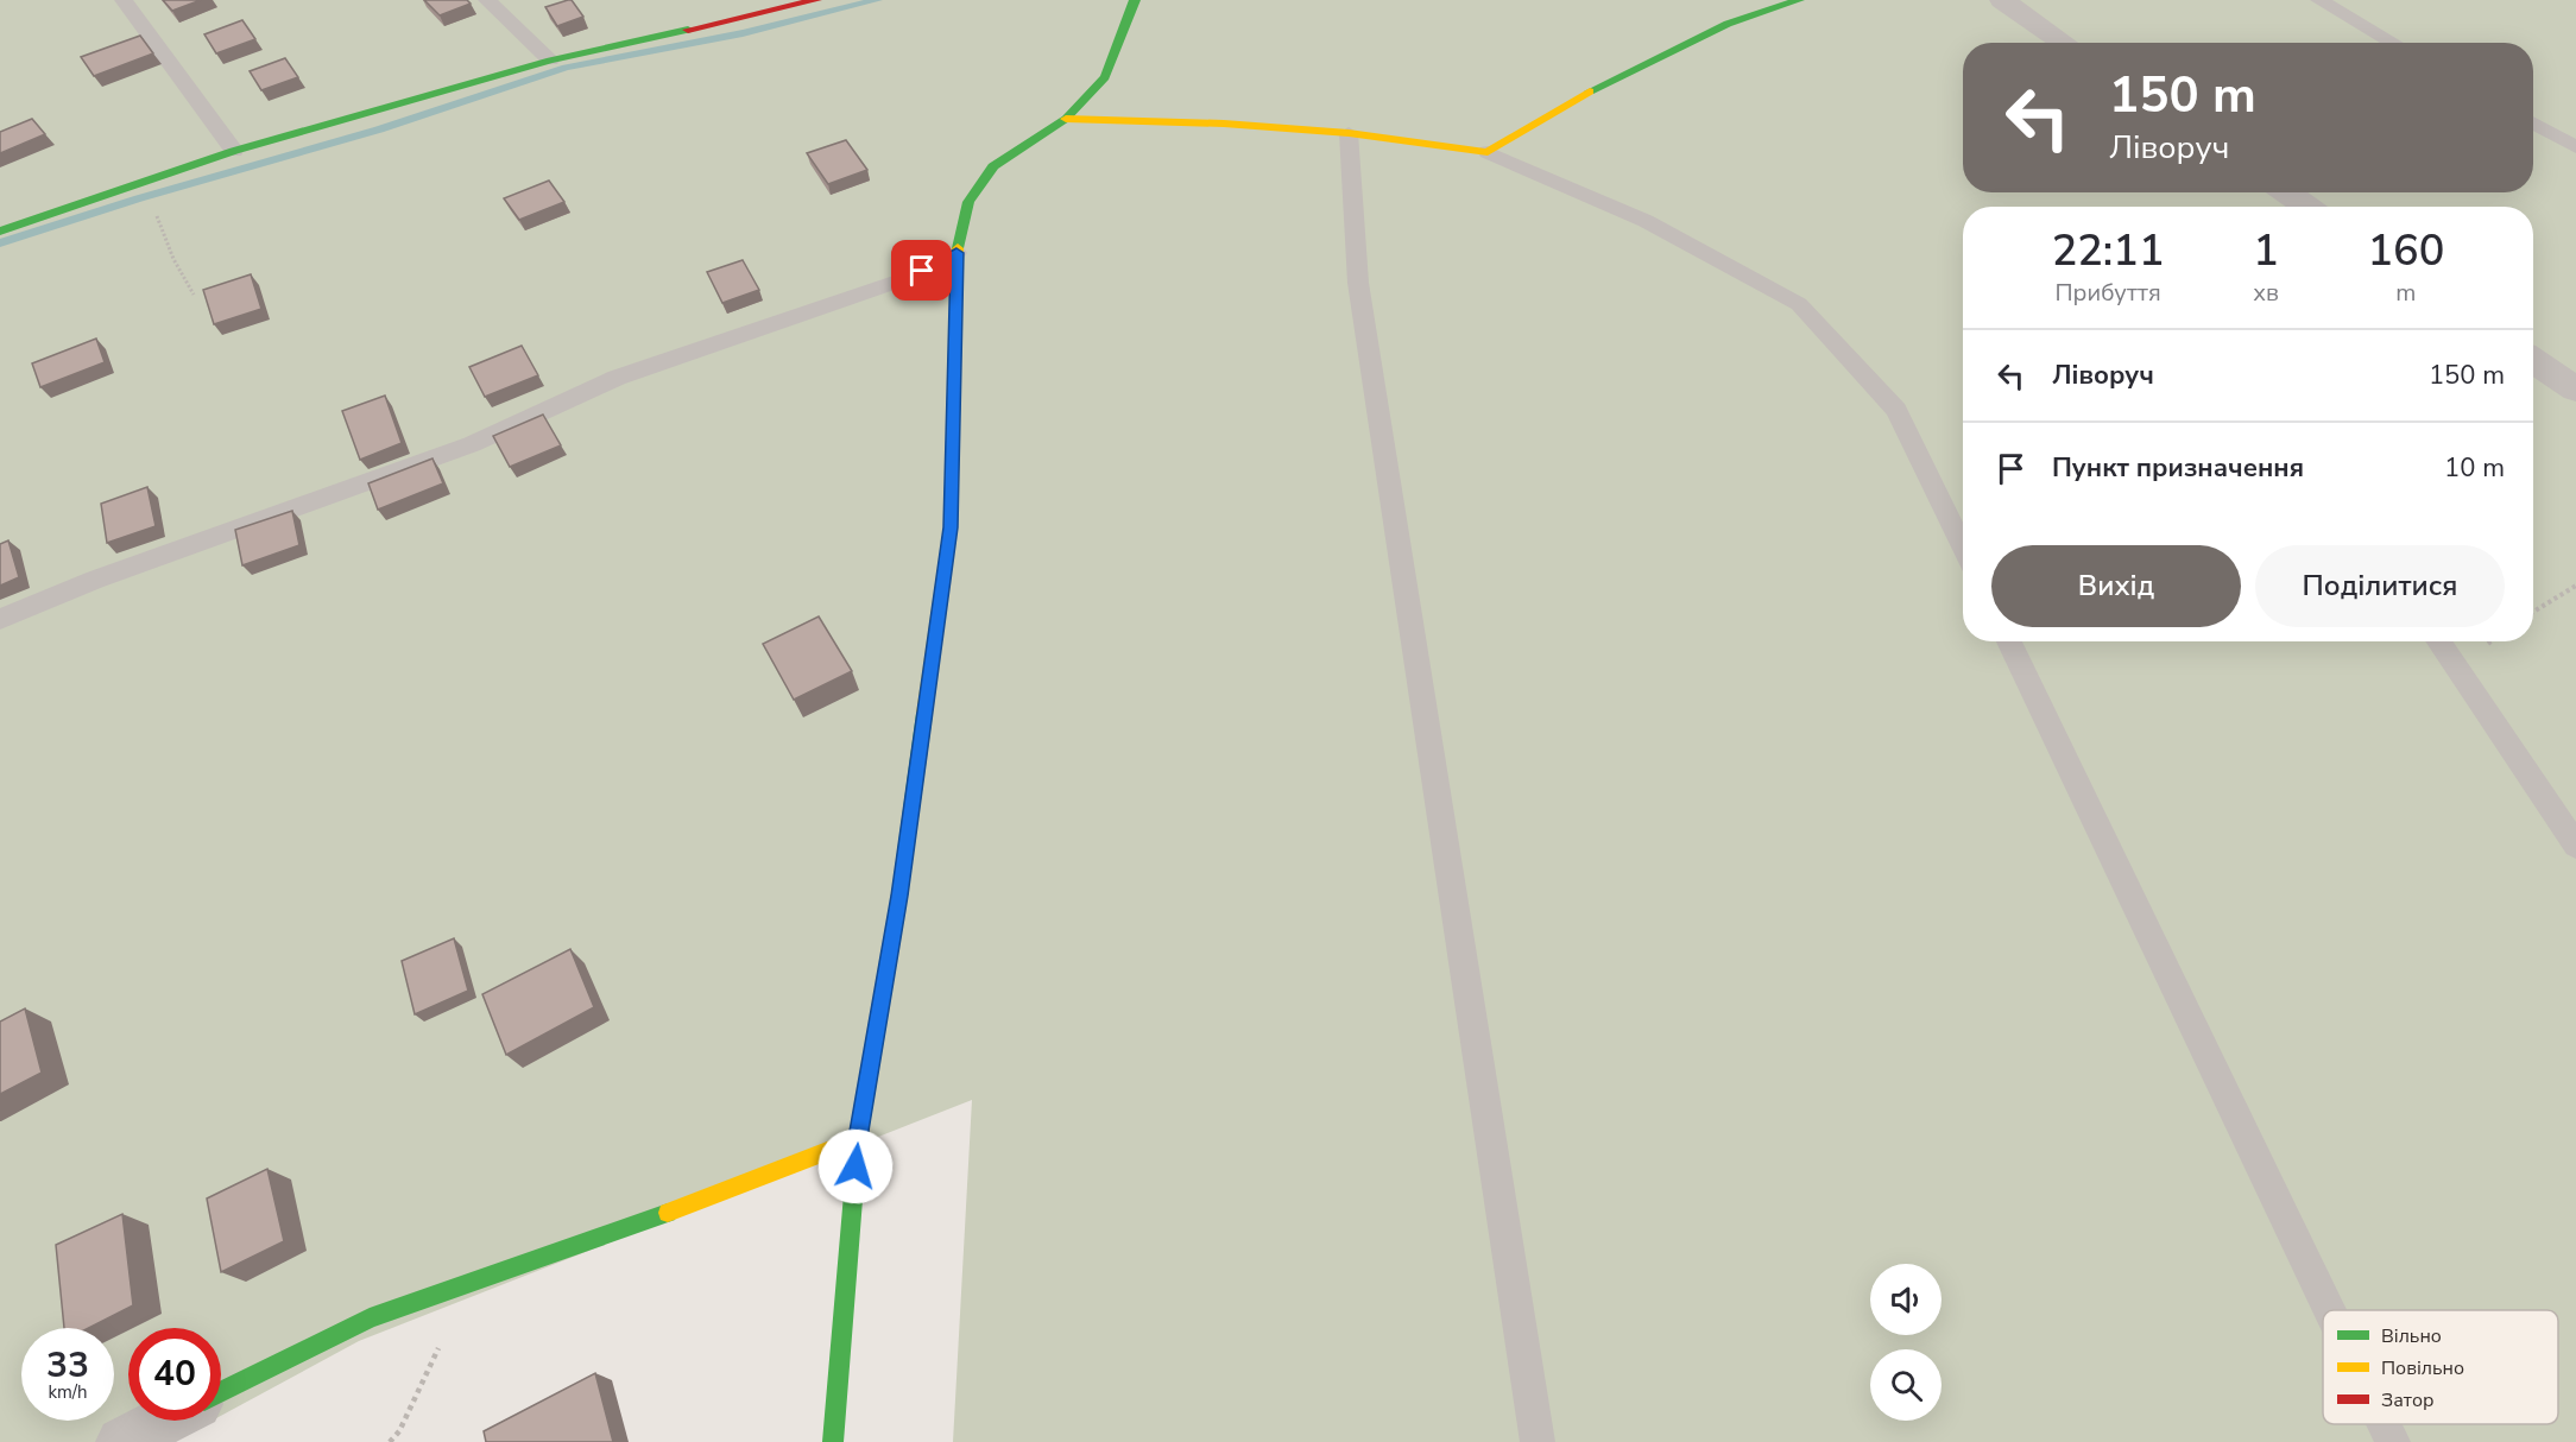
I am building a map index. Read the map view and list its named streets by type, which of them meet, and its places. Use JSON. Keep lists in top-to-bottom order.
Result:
{
  "legend": ["Вільно", "Повільно", "Затор"],
  "page": {
    "turn": ["150 m", "Ліворуч"],
    "eta": [
      "22:11",
      "Прибуття",
      "1",
      "хв",
      "160",
      "m"
    ],
    "list": [
      {
        "name": "Ліворуч",
        "value": "150 m"
      },
      {
        "name": "Пункт призначення",
        "value": "10 m"
      }
    ],
    "buttons": ["Вихід", "Поділитися"],
    "speed": "33 km/h",
    "limit": "40"
  }
}
